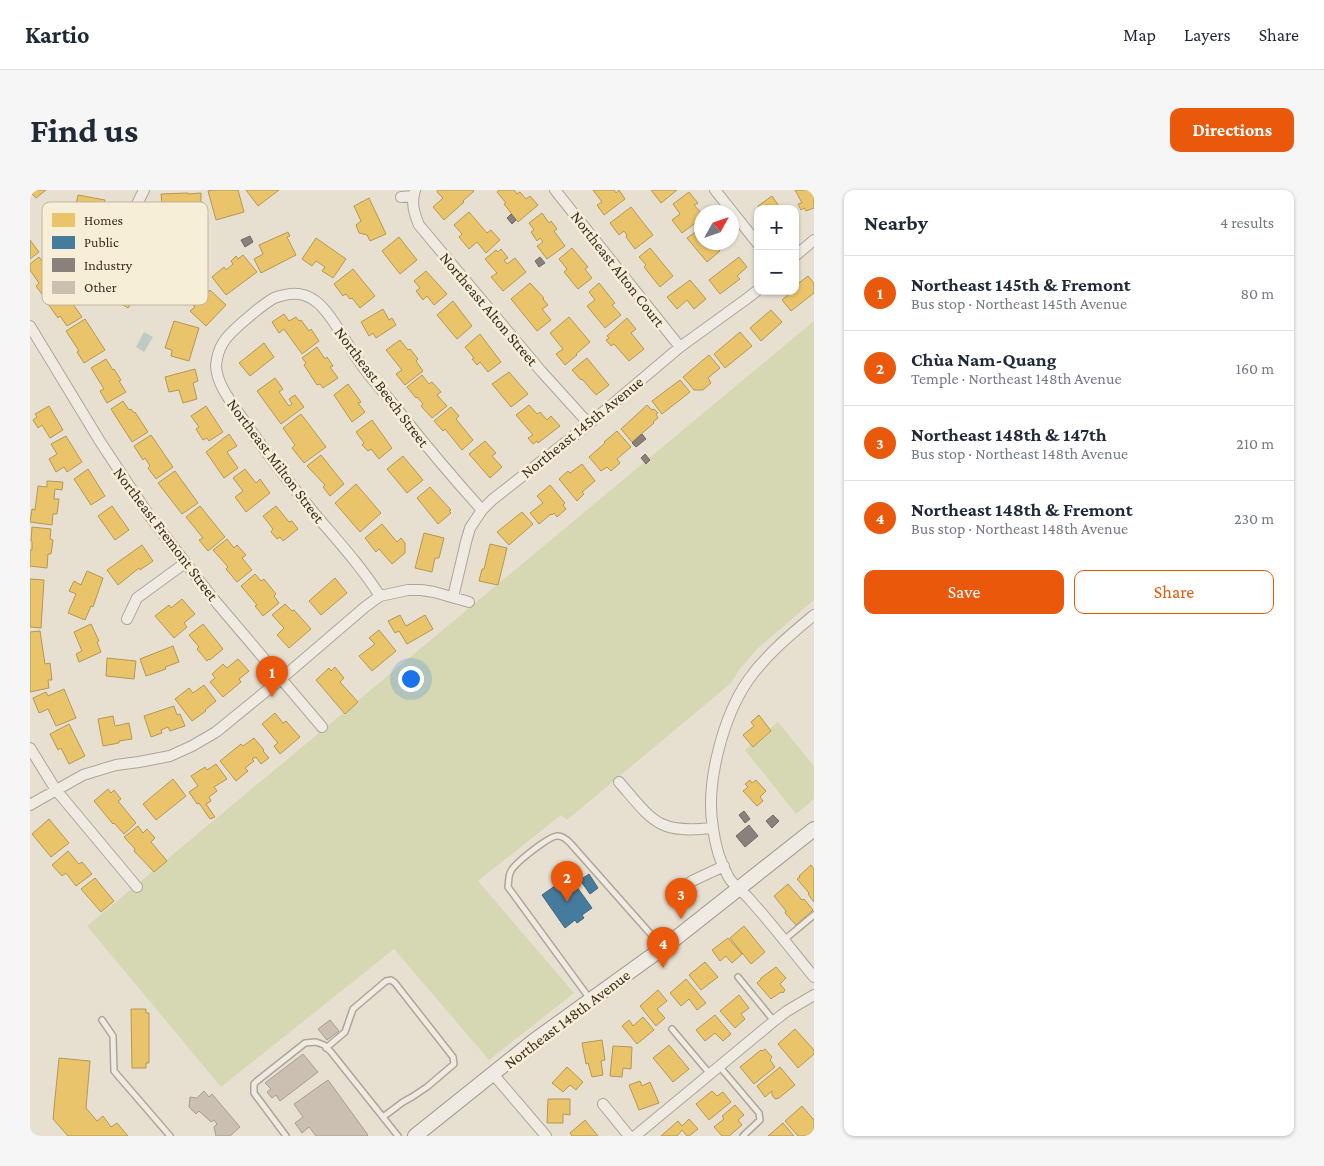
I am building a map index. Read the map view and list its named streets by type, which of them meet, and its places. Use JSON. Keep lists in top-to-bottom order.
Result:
{
  "streets": {
    "main road": ["Northeast 148th Avenue"],
    "street": [
      "Northeast Alton Court",
      "Northeast Alton Street",
      "Northeast Beech Street",
      "Northeast 145th Avenue",
      "Northeast Milton Street",
      "Northeast Fremont Street"
    ]
  },
  "crossings": [
    ["Northeast Alton Court", "Northeast 145th Avenue"],
    ["Northeast Alton Street", "Northeast 145th Avenue"],
    ["Northeast Beech Street", "Northeast 145th Avenue"],
    ["Northeast Beech Street", "Northeast Milton Street"]
  ],
  "legend": [
    "Homes",
    "Public",
    "Industry",
    "Other"
  ],
  "north": "top right",
  "page": {
    "header": "Kartio",
    "nav": ["Map", "Layers", "Share"],
    "buttons": [
      "Directions",
      ["Save", "Share"]
    ],
    "title": "Find us",
    "heading": ["Nearby", "4 results"],
    "map_buttons": ["+", "−"],
    "list": [
      {
        "mark": "1",
        "name": "Northeast 145th & Fremont",
        "note": "Bus stop · Northeast 145th Avenue",
        "value": "80 m"
      },
      {
        "mark": "2",
        "name": "Chùa Nam-Quang",
        "note": "Temple · Northeast 148th Avenue",
        "value": "160 m"
      },
      {
        "mark": "3",
        "name": "Northeast 148th & 147th",
        "note": "Bus stop · Northeast 148th Avenue",
        "value": "210 m"
      },
      {
        "mark": "4",
        "name": "Northeast 148th & Fremont",
        "note": "Bus stop · Northeast 148th Avenue",
        "value": "230 m"
      }
    ],
    "pins": [
      "1",
      "2",
      "3",
      "4"
    ]
  }
}
